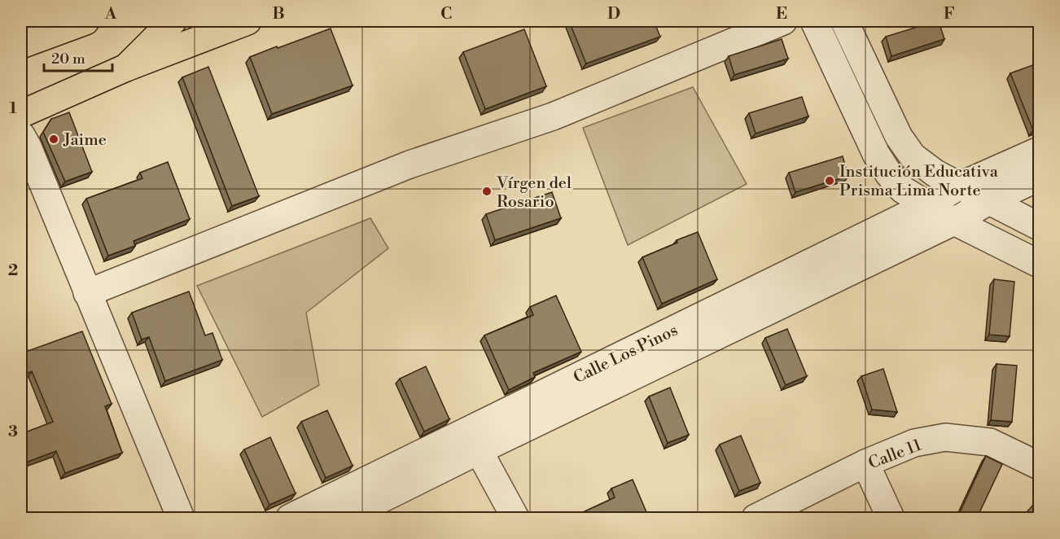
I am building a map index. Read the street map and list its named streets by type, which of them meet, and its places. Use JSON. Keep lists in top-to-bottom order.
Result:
{
  "streets": {
    "street": ["Calle Los Pinos", "Calle 11"]
  },
  "places": ["Jaime", "Institución Educativa Prisma Lima Norte", "Vírgen del Rosario"],
  "scale_bar": "20 m",
  "grid": {
    "columns": [
      "A",
      "B",
      "C",
      "D",
      "E",
      "F"
    ],
    "rows": ["1", "2", "3"]
  }
}
